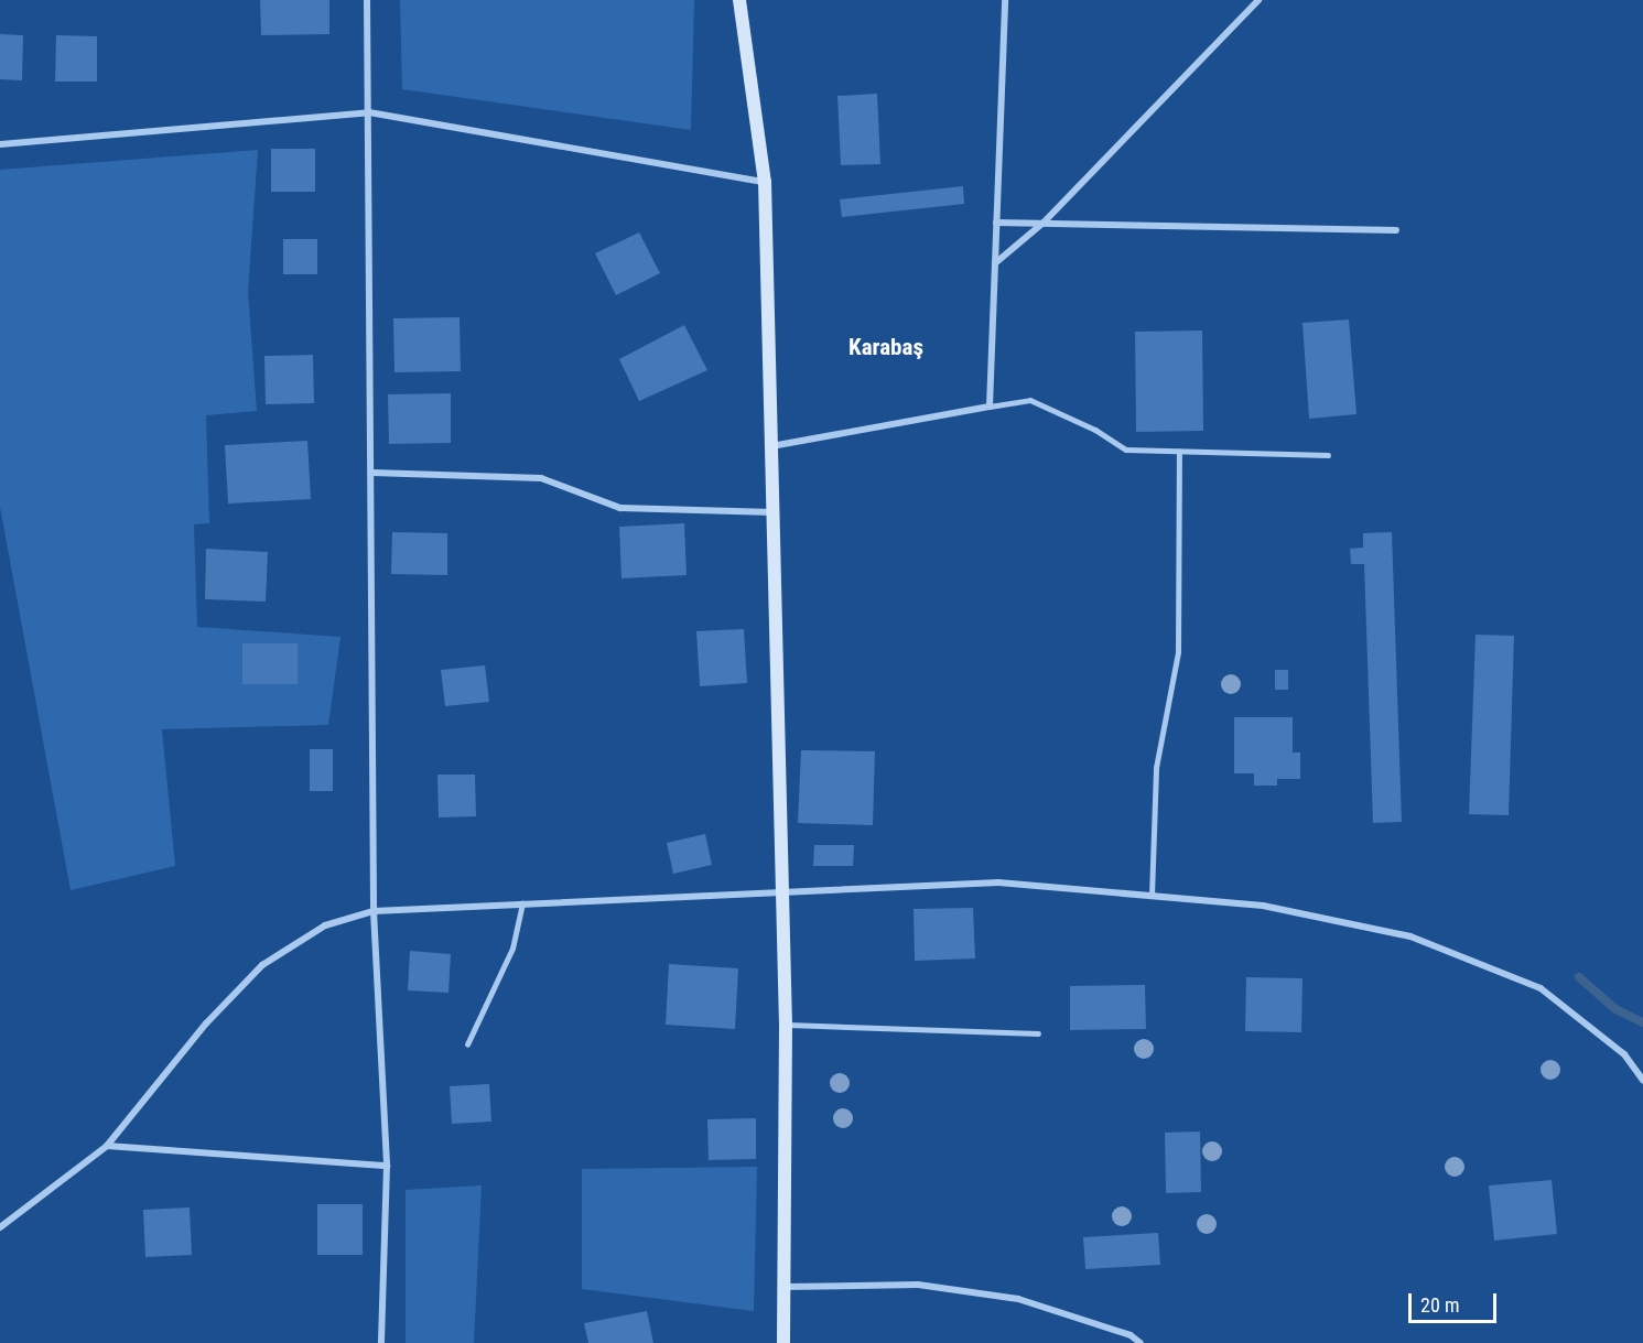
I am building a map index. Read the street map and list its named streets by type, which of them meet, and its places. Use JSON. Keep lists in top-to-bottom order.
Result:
{
  "districts": ["Karabaş"],
  "scale_bar": "20 m"
}
